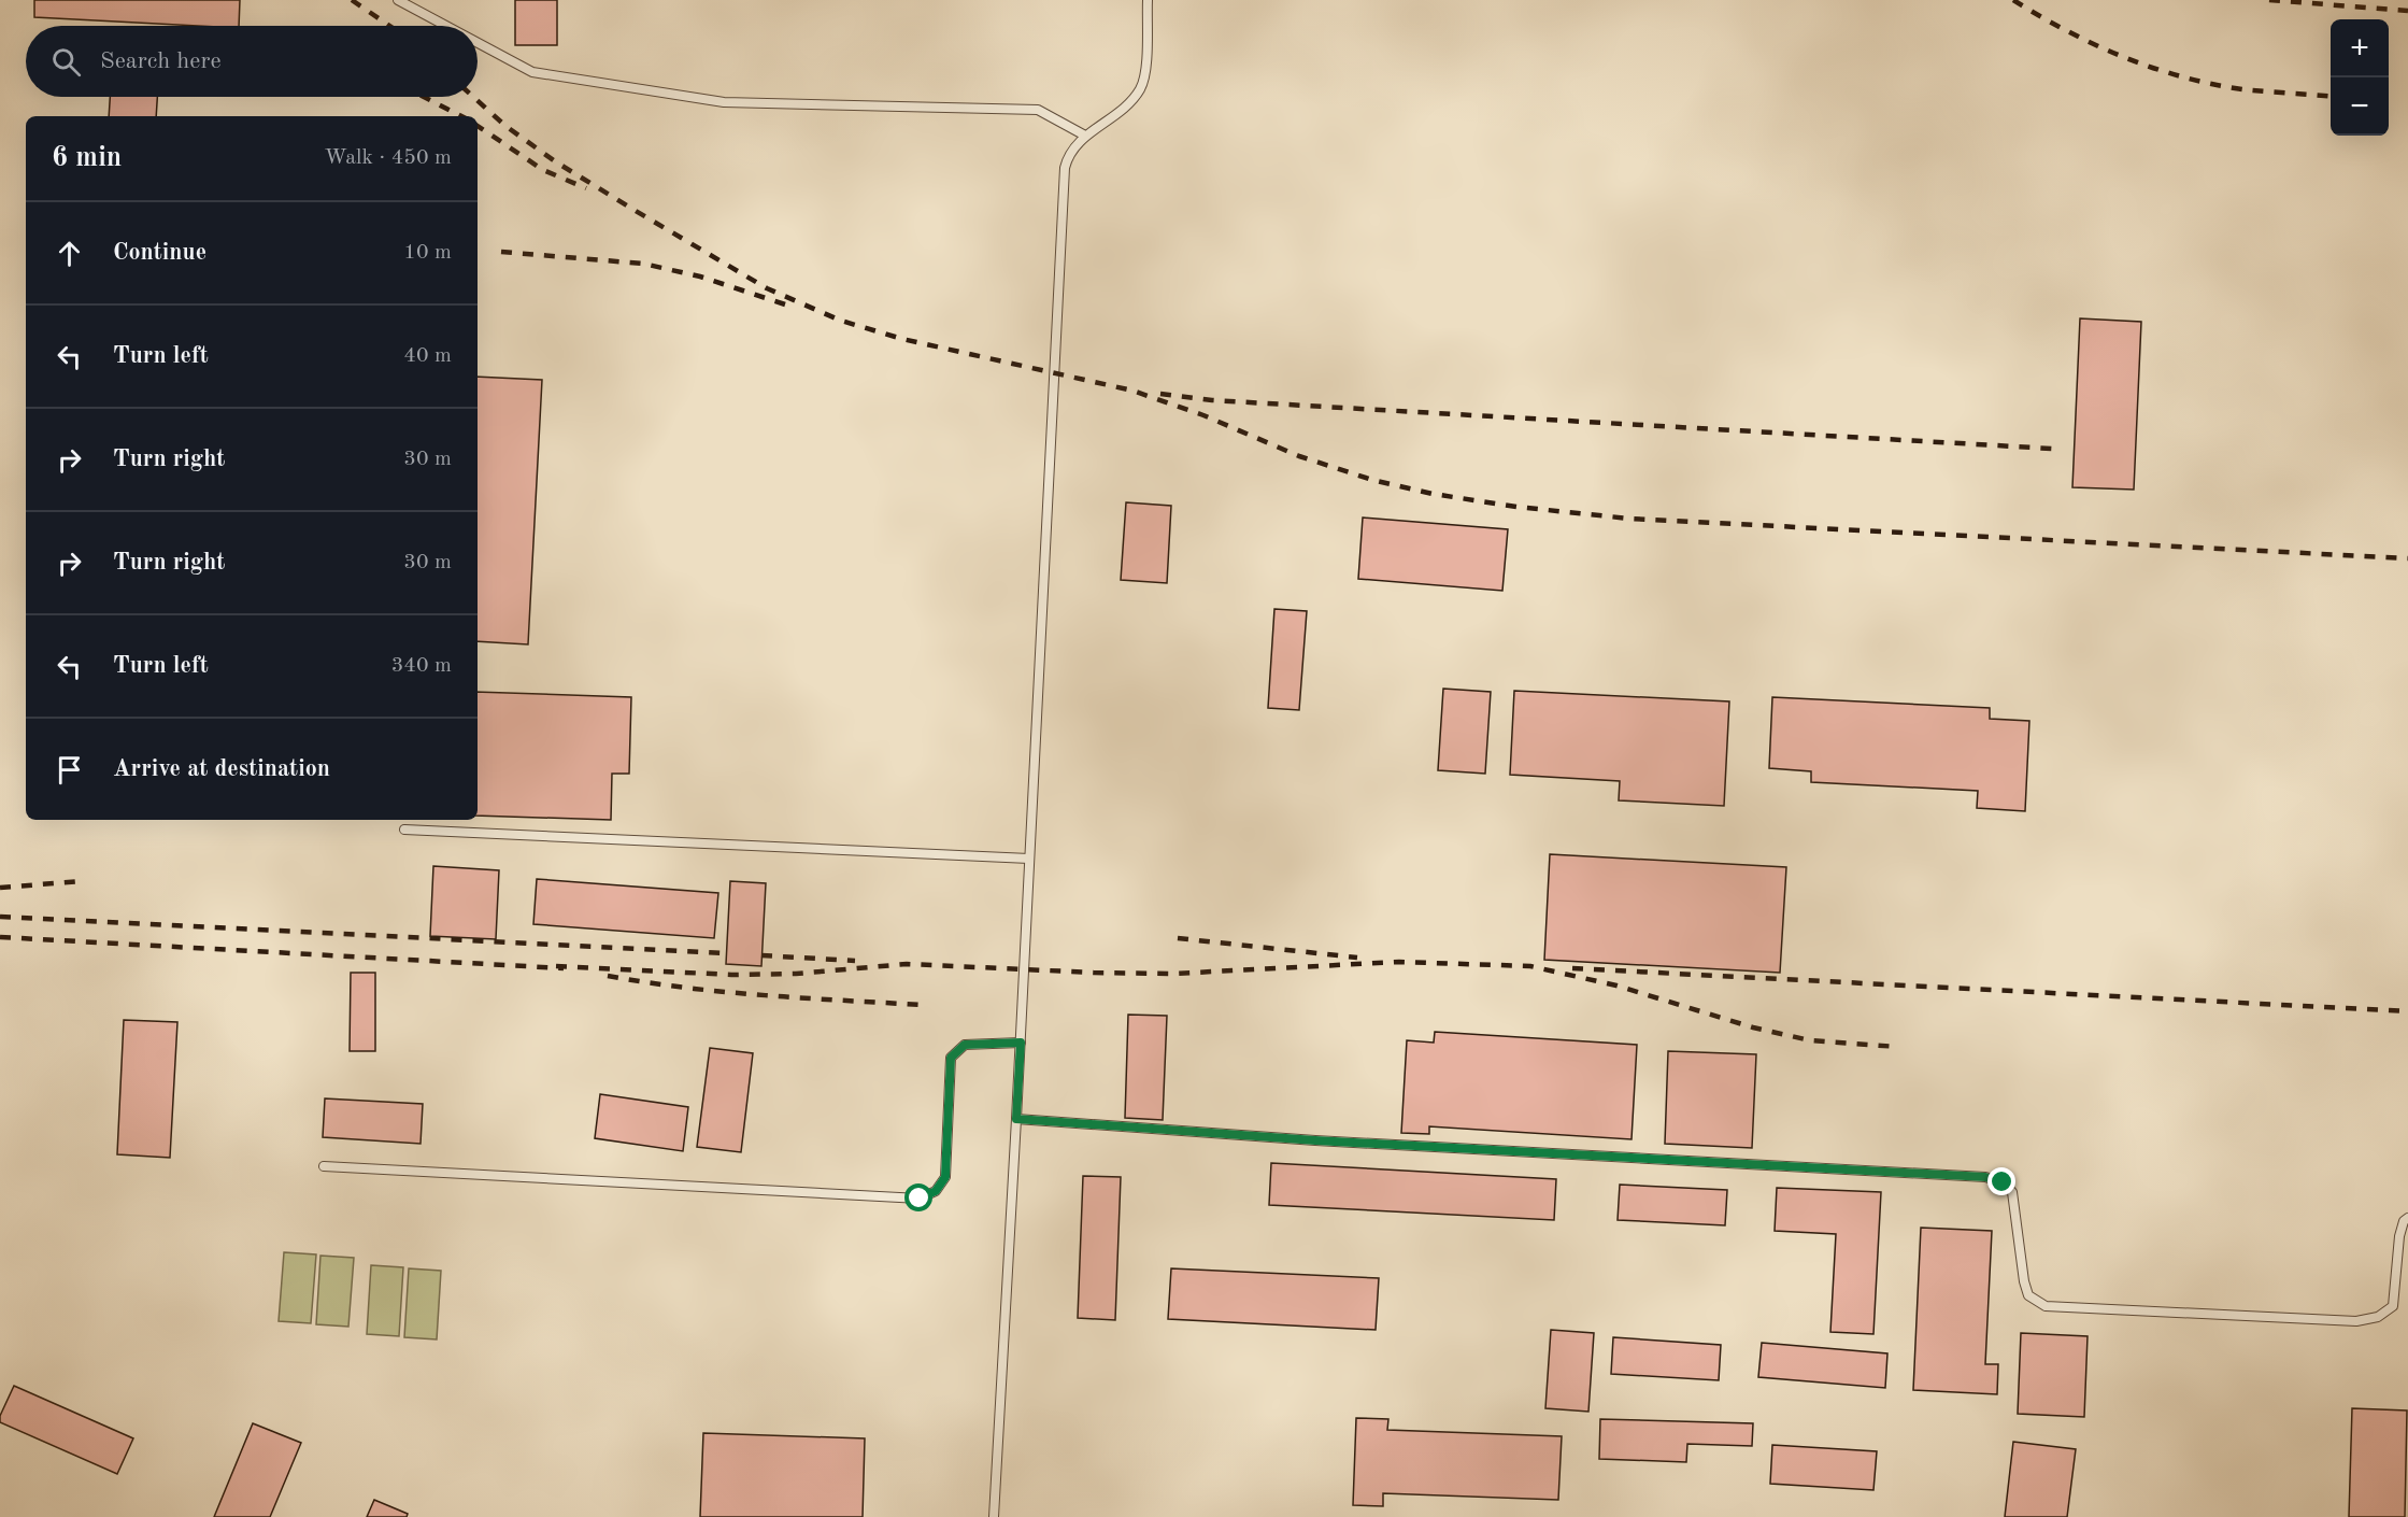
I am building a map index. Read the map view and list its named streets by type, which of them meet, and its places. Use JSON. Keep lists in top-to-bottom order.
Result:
{
  "page": {
    "map_buttons": ["+", "−"],
    "search": "Search here",
    "heading": ["6 min", "Walk · 450 m"],
    "list": [
      ["Continue", "10 m"],
      ["Turn left", "40 m"],
      ["Turn right", "30 m"],
      ["Turn right", "30 m"],
      ["Turn left", "340 m"],
      "Arrive at destination"
    ]
  }
}
